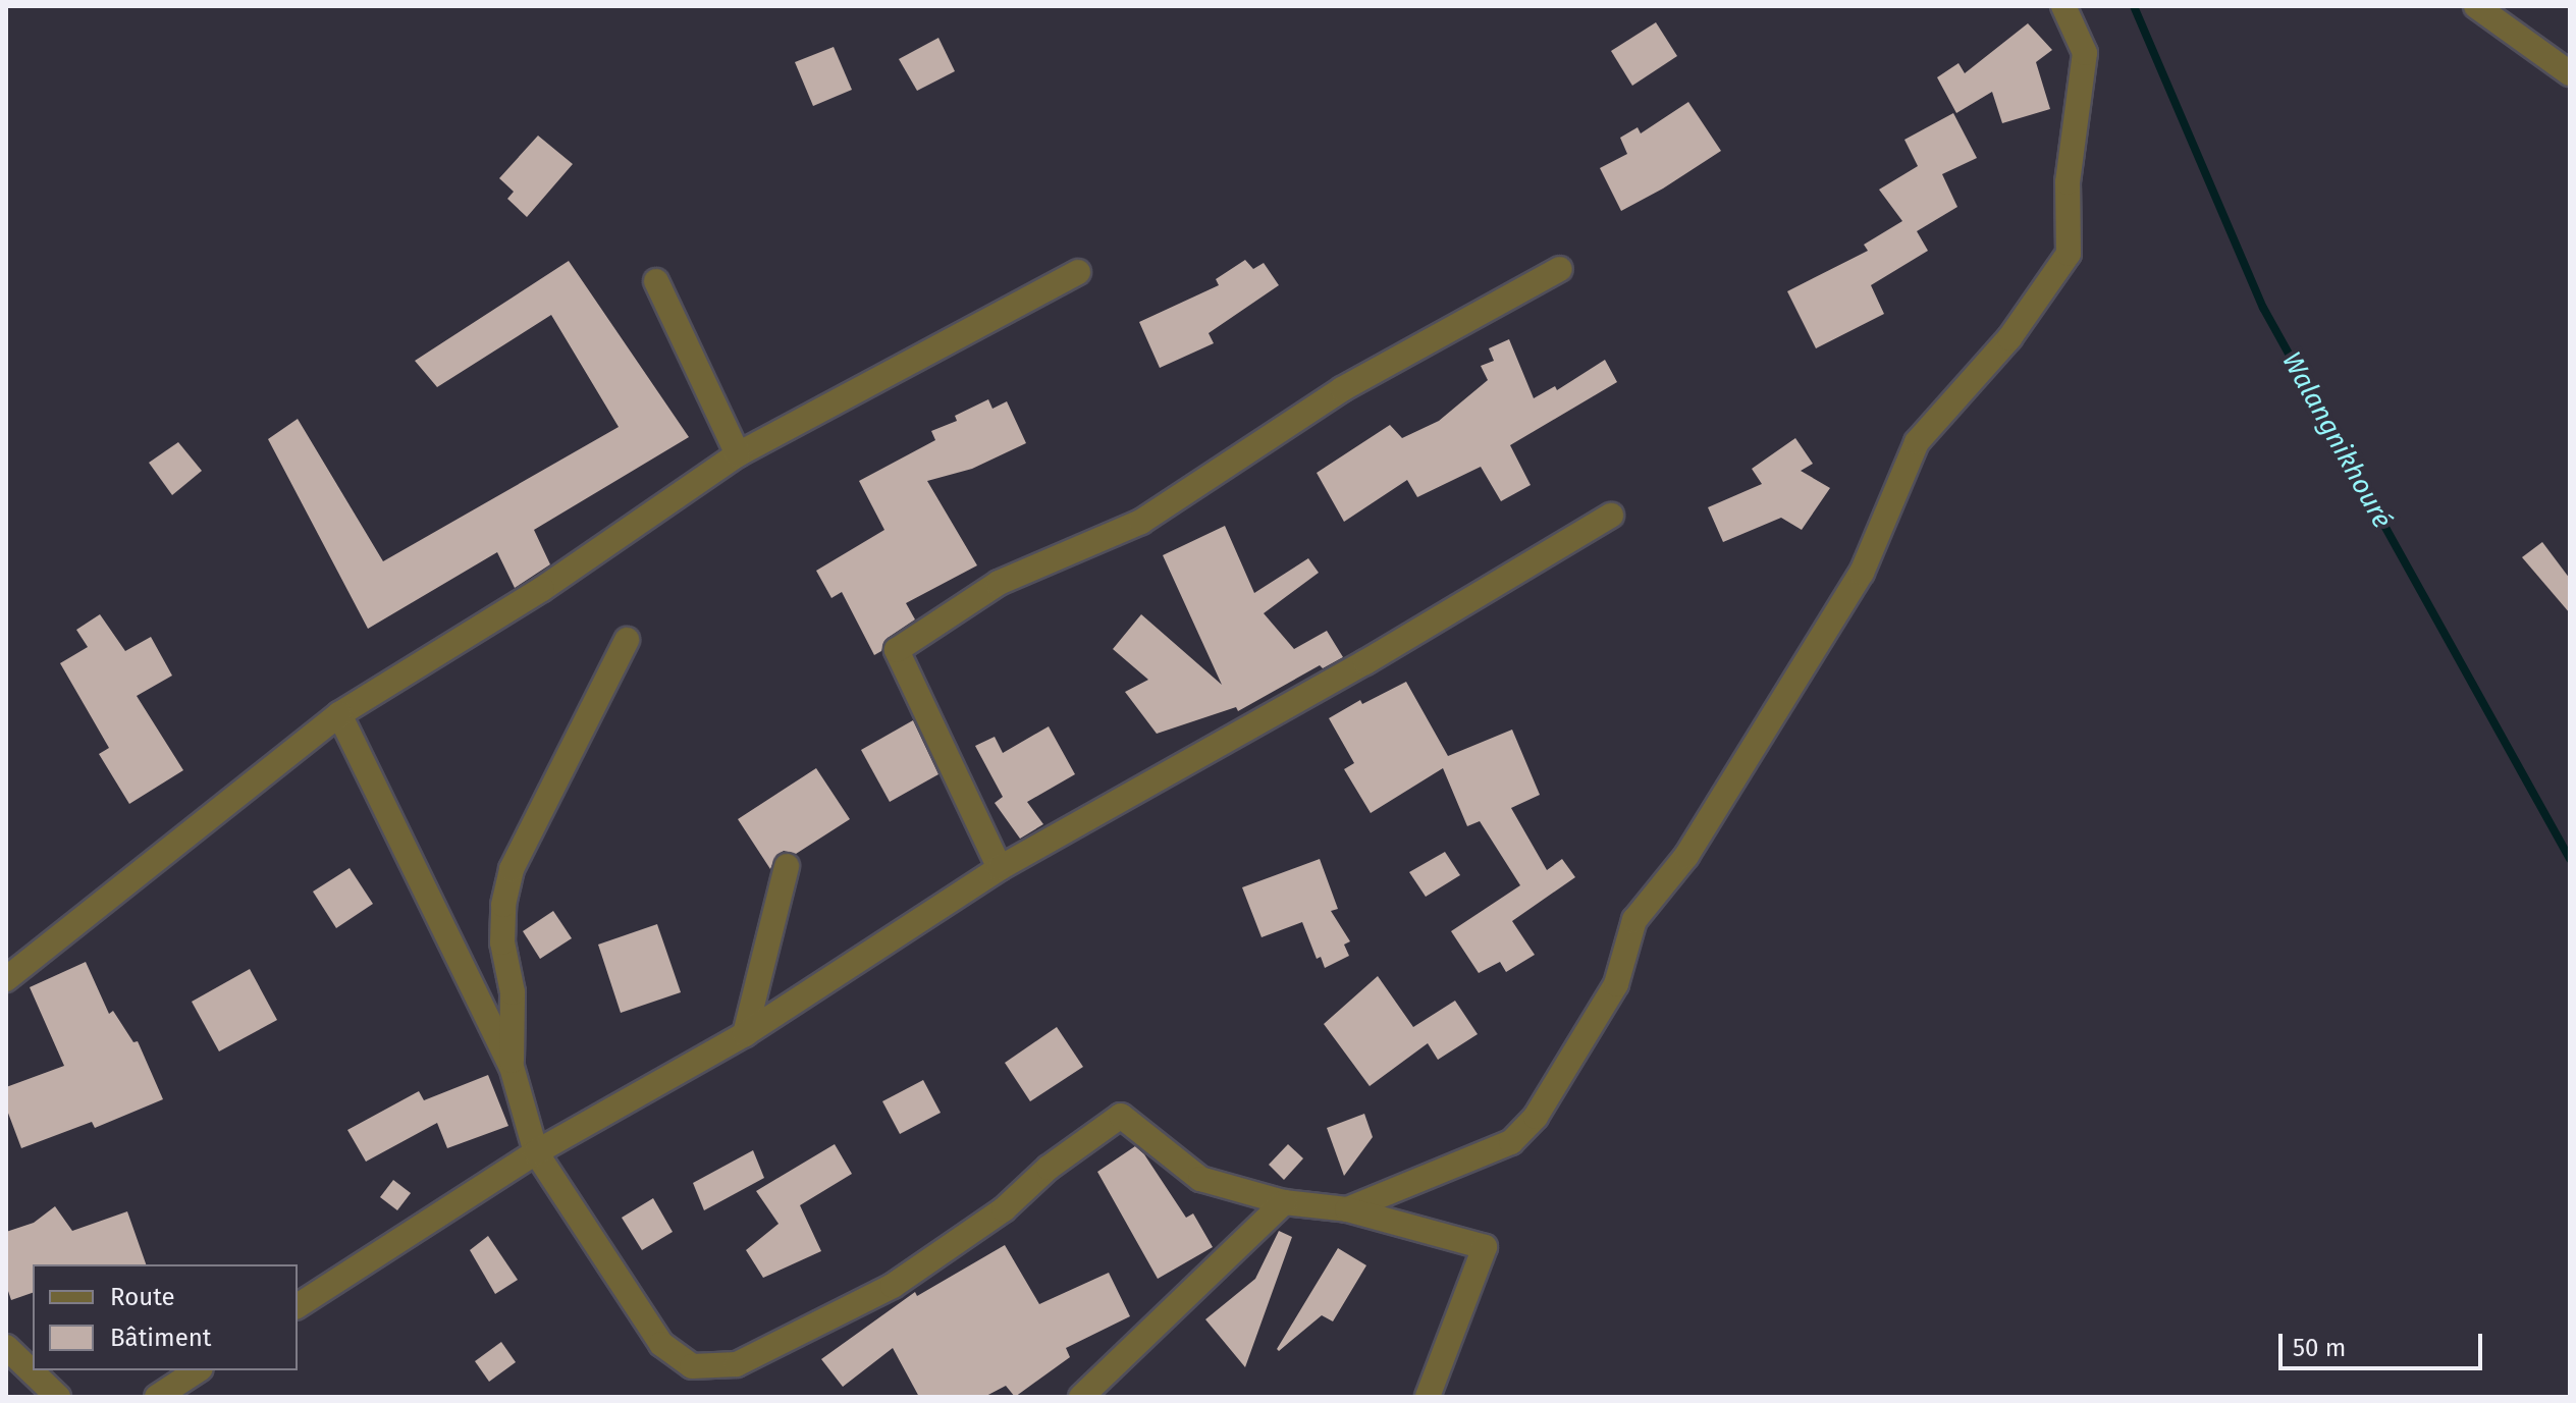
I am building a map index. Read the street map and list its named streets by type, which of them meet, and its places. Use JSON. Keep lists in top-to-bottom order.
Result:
{
  "water": ["Walangnikhouré"],
  "legend": ["Route", "Bâtiment"],
  "scale_bar": "50 m"
}
